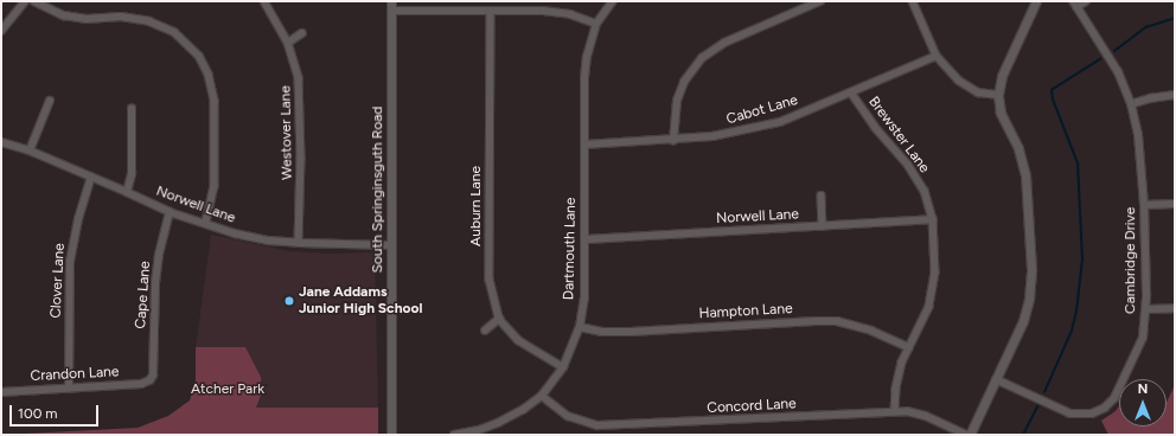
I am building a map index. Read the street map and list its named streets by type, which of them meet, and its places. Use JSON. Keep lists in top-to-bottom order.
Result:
{
  "streets": {
    "street": [
      "Cabot Lane",
      "Westover Lane",
      "Brewster Lane",
      "South Springinsguth Road",
      "Norwell Lane",
      "Auburn Lane",
      "Dartmouth Lane",
      "Cambridge Drive",
      "Clover Lane",
      "Cape Lane",
      "Hampton Lane",
      "Crandon Lane",
      "Concord Lane"
    ]
  },
  "crossings": [
    ["Cabot Lane", "Brewster Lane"],
    ["Cabot Lane", "Dartmouth Lane"],
    ["Westover Lane", "Norwell Lane"],
    ["Brewster Lane", "Norwell Lane"],
    ["Brewster Lane", "Hampton Lane"],
    ["Brewster Lane", "Concord Lane"],
    ["South Springinsguth Road", "Norwell Lane"],
    ["Norwell Lane", "Dartmouth Lane"],
    ["Norwell Lane", "Clover Lane"],
    ["Norwell Lane", "Cape Lane"],
    ["Auburn Lane", "Dartmouth Lane"],
    ["Dartmouth Lane", "Hampton Lane"],
    ["Dartmouth Lane", "Concord Lane"],
    ["Clover Lane", "Crandon Lane"],
    ["Cape Lane", "Crandon Lane"]
  ],
  "parks": ["Atcher Park"],
  "places": ["Jane Addams Junior High School"],
  "scale_bar": "100 m",
  "north": "top"
}
